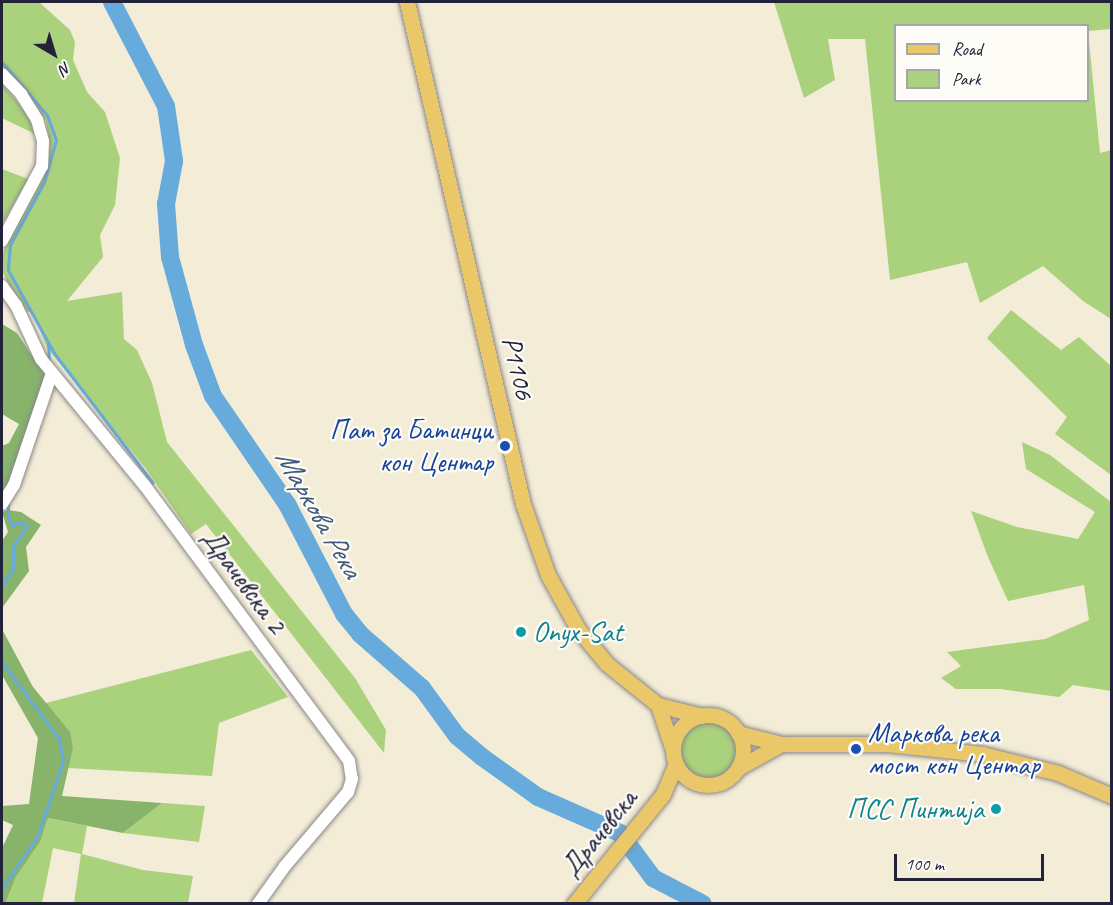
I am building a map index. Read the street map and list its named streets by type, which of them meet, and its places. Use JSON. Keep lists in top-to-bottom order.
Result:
{
  "streets": {
    "main road": ["P1106", "Драчевска"],
    "street": ["Драчевска 2"]
  },
  "water": ["Маркова Река"],
  "places": [
    "Пат за Батинци кон Центар",
    "Onyx-Sat",
    "Маркова река мост кон Центар",
    "ПСС Пинтија"
  ],
  "legend": ["Road", "Park"],
  "scale_bar": "100 m",
  "north": "bottom right"
}
